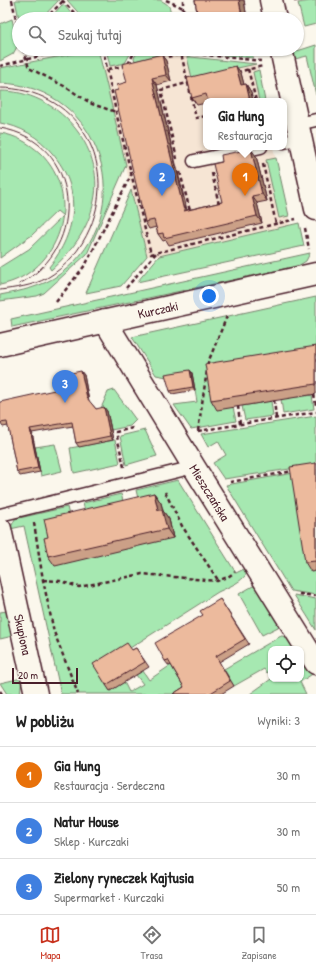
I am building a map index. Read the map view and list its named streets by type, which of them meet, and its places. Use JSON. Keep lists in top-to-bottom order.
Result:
{
  "streets": {
    "street": ["Kurczaki", "Mieszczańska", "Skupiona"]
  },
  "crossings": [
    ["Kurczaki", "Mieszczańska"]
  ],
  "scale_bar": "20 m",
  "page": {
    "search": "Szukaj tutaj",
    "popup": ["Gia Hung", "Restauracja"],
    "pins": ["1", "2", "3"],
    "scale": "20 m",
    "heading": ["W pobliżu", "Wyniki: 3"],
    "list": [
      {
        "mark": "1",
        "name": "Gia Hung",
        "note": "Restauracja · Serdeczna",
        "value": "30 m"
      },
      {
        "mark": "2",
        "name": "Natur House",
        "note": "Sklep · Kurczaki",
        "value": "30 m"
      },
      {
        "mark": "3",
        "name": "Zielony ryneczek Kajtusia",
        "note": "Supermarket · Kurczaki",
        "value": "50 m"
      }
    ],
    "nav": ["Mapa", "Trasa", "Zapisane"]
  }
}
